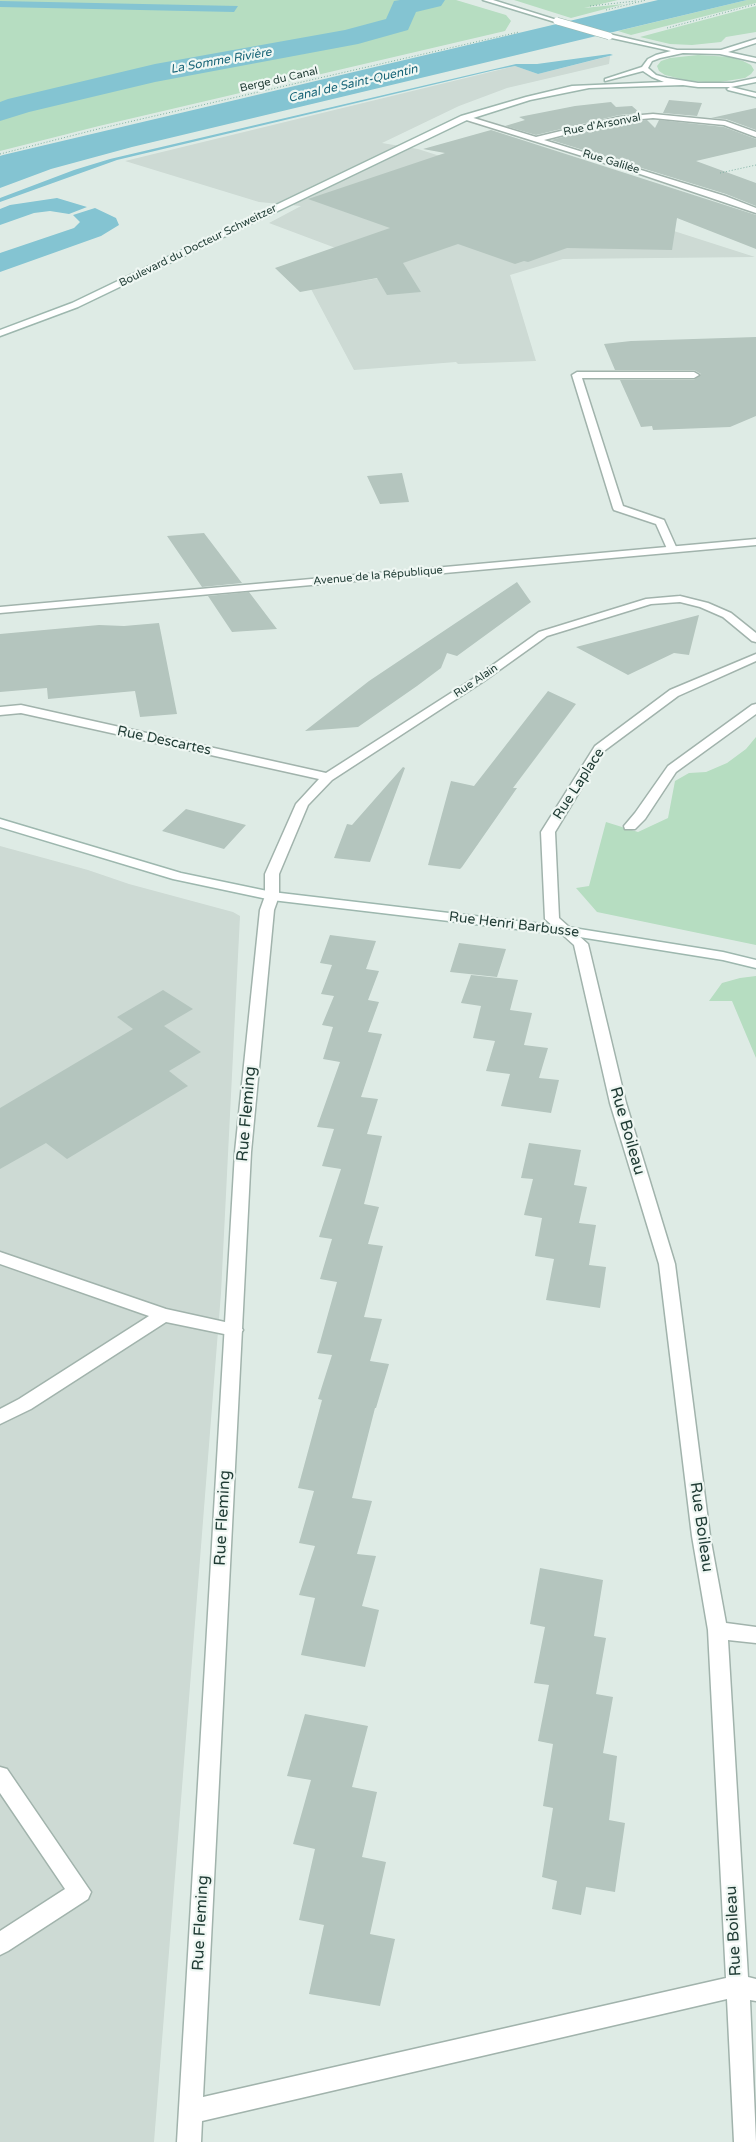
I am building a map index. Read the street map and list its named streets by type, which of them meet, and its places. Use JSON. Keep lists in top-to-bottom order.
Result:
{
  "streets": {
    "street": [
      "Rue d'Arsonval",
      "Rue Galilée",
      "Boulevard du Docteur Schweitzer",
      "Avenue de la République",
      "Rue Alain",
      "Rue Descartes",
      "Rue Laplace",
      "Rue Henri Barbusse",
      "Rue Fleming",
      "Rue Boileau"
    ],
    "path": ["Berge du Canal"]
  },
  "crossings": [
    ["Rue d'Arsonval", "Rue Galilée"],
    ["Rue Galilée", "Boulevard du Docteur Schweitzer"],
    ["Rue Alain", "Rue Descartes"],
    ["Rue Alain", "Rue Henri Barbusse"],
    ["Rue Alain", "Rue Fleming"],
    ["Rue Laplace", "Rue Henri Barbusse"],
    ["Rue Laplace", "Rue Boileau"],
    ["Rue Henri Barbusse", "Rue Fleming"],
    ["Rue Henri Barbusse", "Rue Boileau"]
  ],
  "water": ["La Somme Rivière", "Canal de Saint-Quentin"]
}
